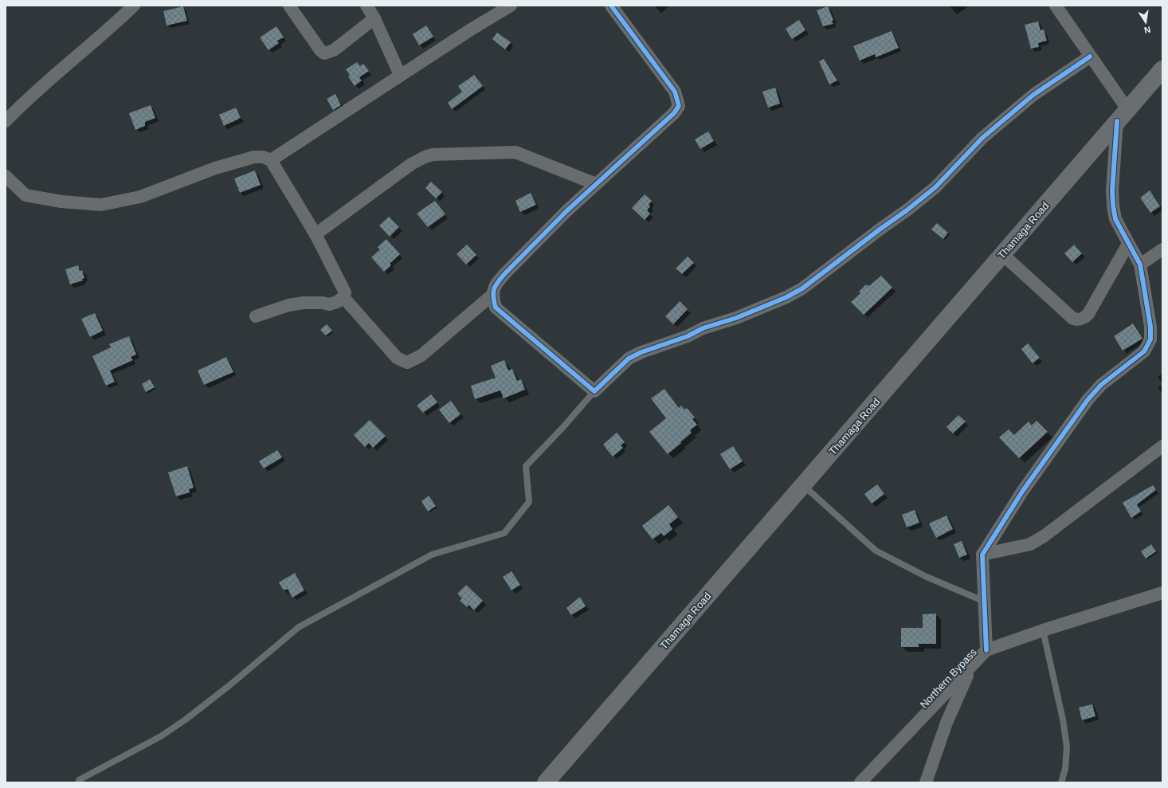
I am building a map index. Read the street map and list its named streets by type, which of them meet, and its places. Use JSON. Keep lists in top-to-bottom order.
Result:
{
  "streets": {
    "main road": ["Thamaga Road"],
    "street": ["Northern Bypass"]
  },
  "north": "bottom"
}
